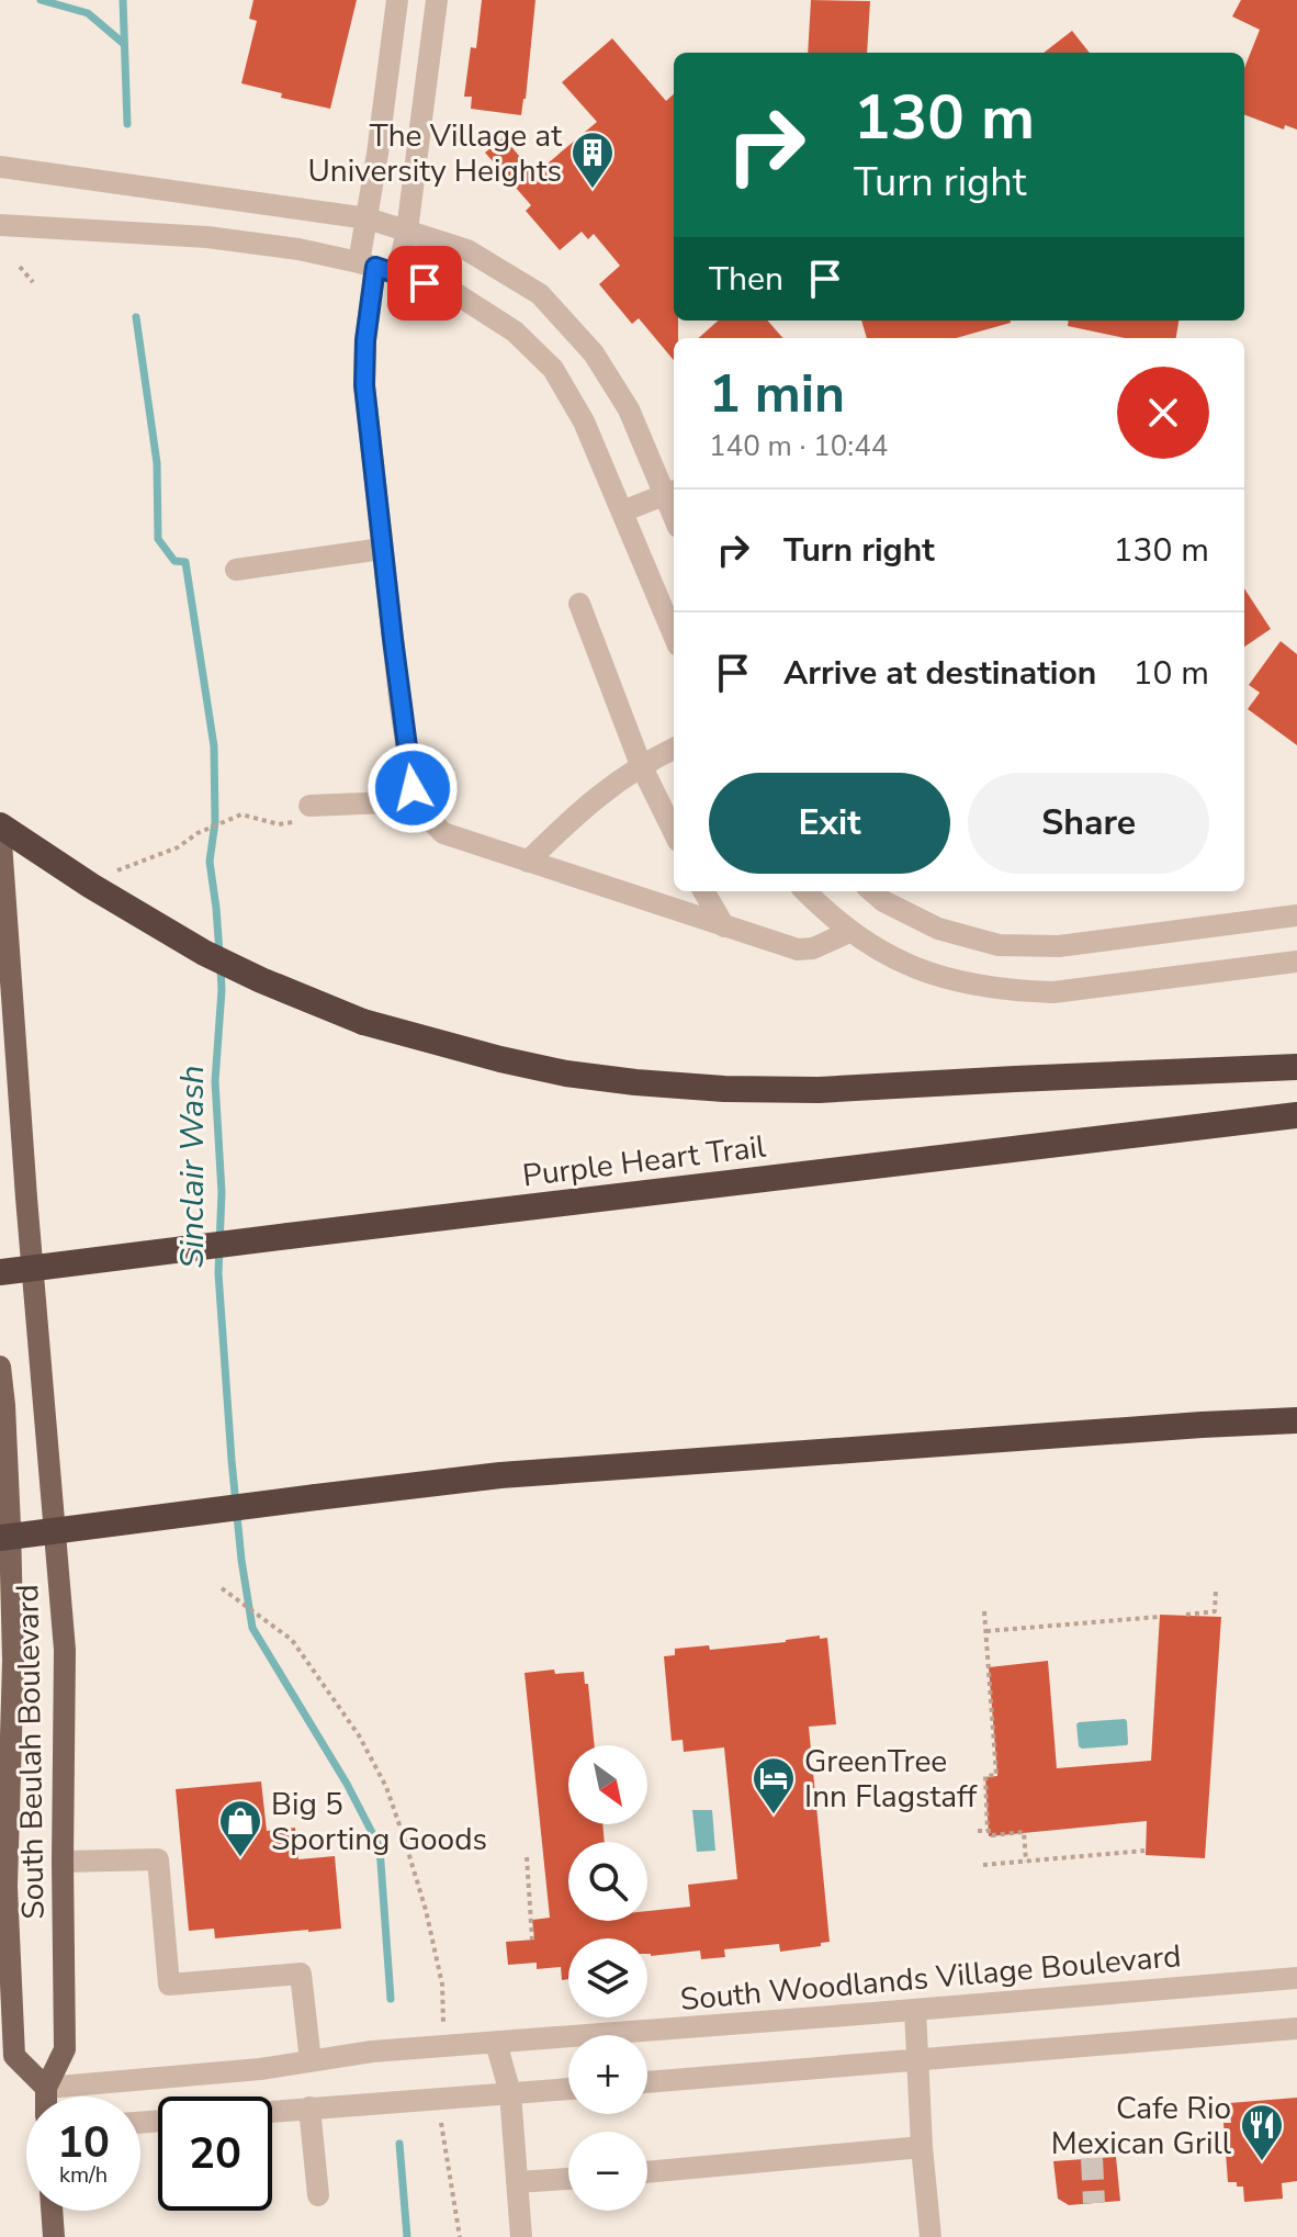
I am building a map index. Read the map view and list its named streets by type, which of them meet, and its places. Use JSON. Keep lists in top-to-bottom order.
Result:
{
  "streets": {
    "highway": ["Purple Heart Trail"],
    "main road": ["South Beulah Boulevard"],
    "street": ["South Woodlands Village Boulevard"]
  },
  "crossings": [
    ["South Beulah Boulevard", "South Woodlands Village Boulevard"]
  ],
  "water": ["Sinclair Wash"],
  "places": {
    "building": ["The Village at University Heights"],
    "hotel": ["GreenTree Inn Flagstaff"],
    "shop": ["Big 5 Sporting Goods"],
    "restaurant": ["Cafe Rio Mexican Grill"]
  },
  "north": "bottom right",
  "page": {
    "turn": ["130 m", "Turn right"],
    "then": "Then",
    "heading": ["1 min", "140 m · 10:44"],
    "list": [
      {
        "name": "Turn right",
        "value": "130 m"
      },
      {
        "name": "Arrive at destination",
        "value": "10 m"
      }
    ],
    "buttons": ["Exit", "Share"],
    "map_buttons": ["+", "−"],
    "speed": "10 km/h",
    "limit": "20"
  }
}
